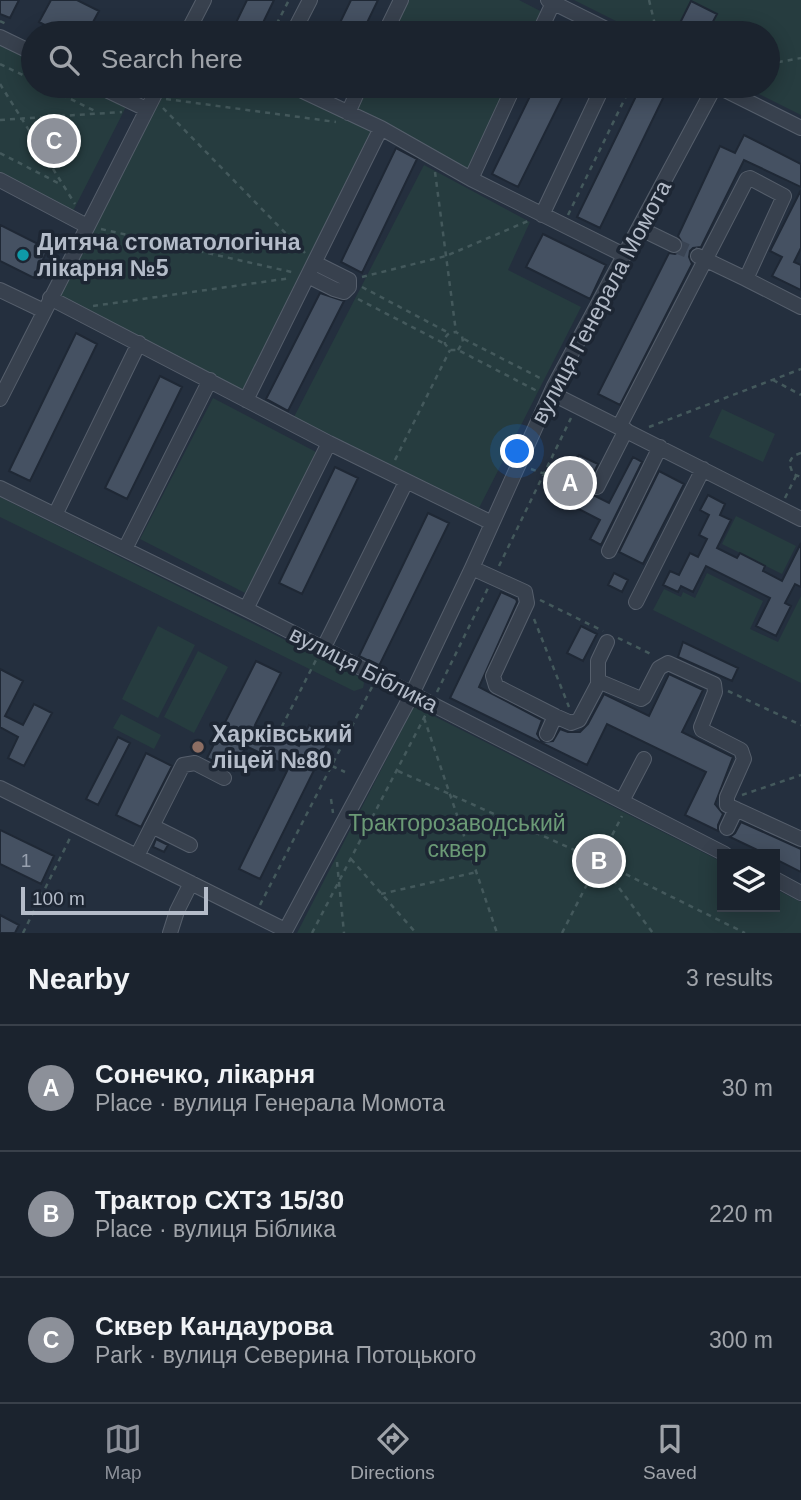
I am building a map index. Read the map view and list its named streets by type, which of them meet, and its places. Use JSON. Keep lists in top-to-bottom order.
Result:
{
  "streets": {
    "street": ["вулиця Генерала Момота", "вулиця Біблика"]
  },
  "crossings": [
    ["вулиця Генерала Момота", "вулиця Біблика"]
  ],
  "parks": ["Тракторозаводський сквер"],
  "places": ["Дитяча стоматологiчна лiкарня №5", "Харківський ліцей №80"],
  "house_numbers": ["1"],
  "scale_bar": "100 m",
  "page": {
    "search": "Search here",
    "pins": ["C", "A", "B"],
    "scale": "100 m",
    "heading": ["Nearby", "3 results"],
    "list": [
      {
        "mark": "A",
        "name": "Сонечко, лікарня",
        "note": "Place · вулиця Генерала Момота",
        "value": "30 m"
      },
      {
        "mark": "B",
        "name": "Трактор СХТЗ 15/30",
        "note": "Place · вулиця Біблика",
        "value": "220 m"
      },
      {
        "mark": "C",
        "name": "Сквер Кандаурова",
        "note": "Park · вулиця Северина Потоцького",
        "value": "300 m"
      }
    ],
    "nav": ["Map", "Directions", "Saved"]
  }
}
